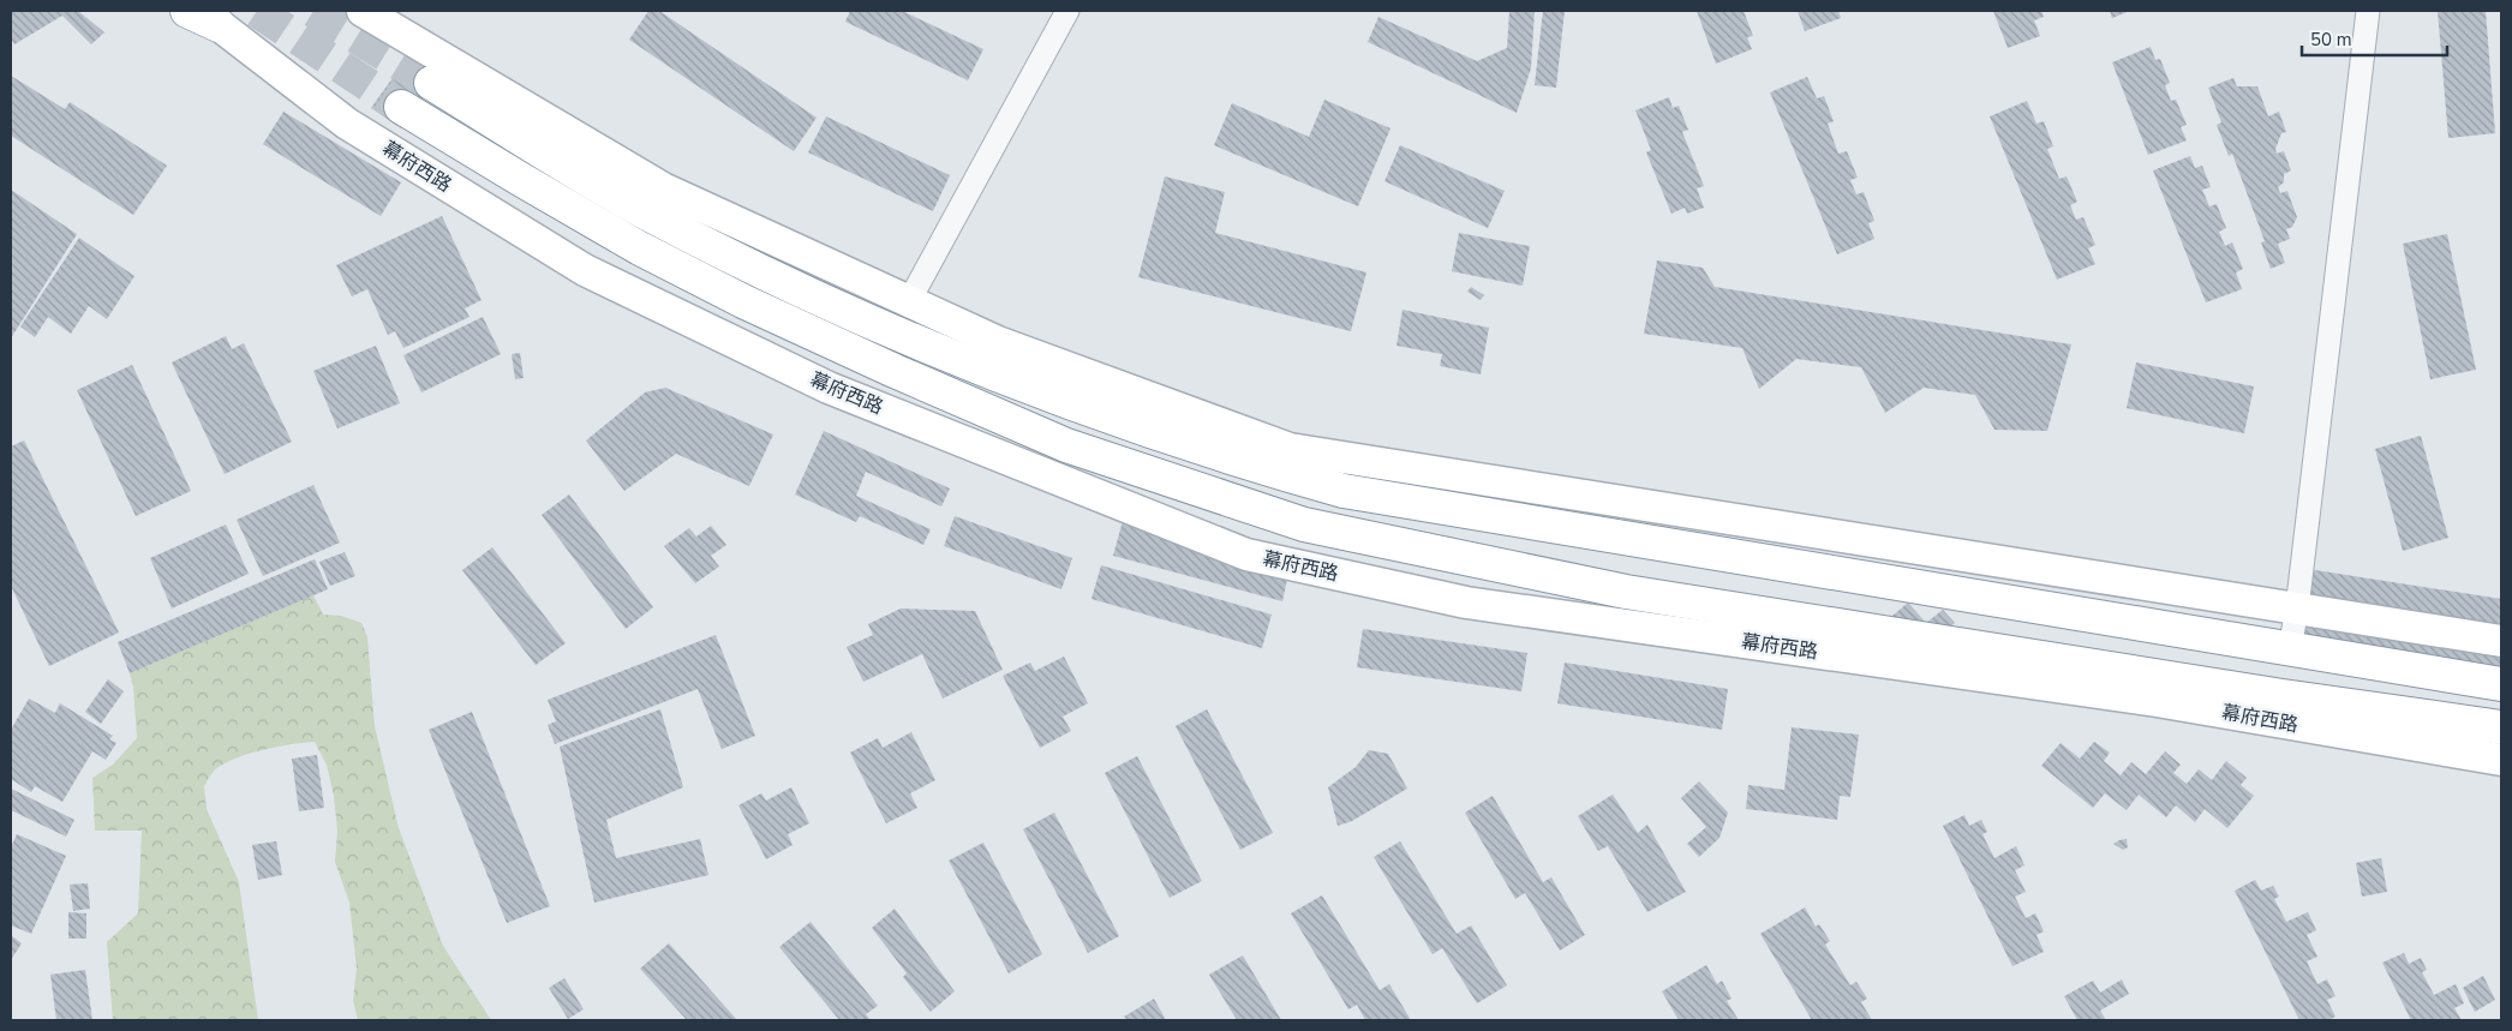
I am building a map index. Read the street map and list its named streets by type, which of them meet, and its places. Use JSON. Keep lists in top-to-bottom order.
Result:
{
  "streets": {
    "main road": ["幕府西路"]
  },
  "scale_bar": "50 m"
}
